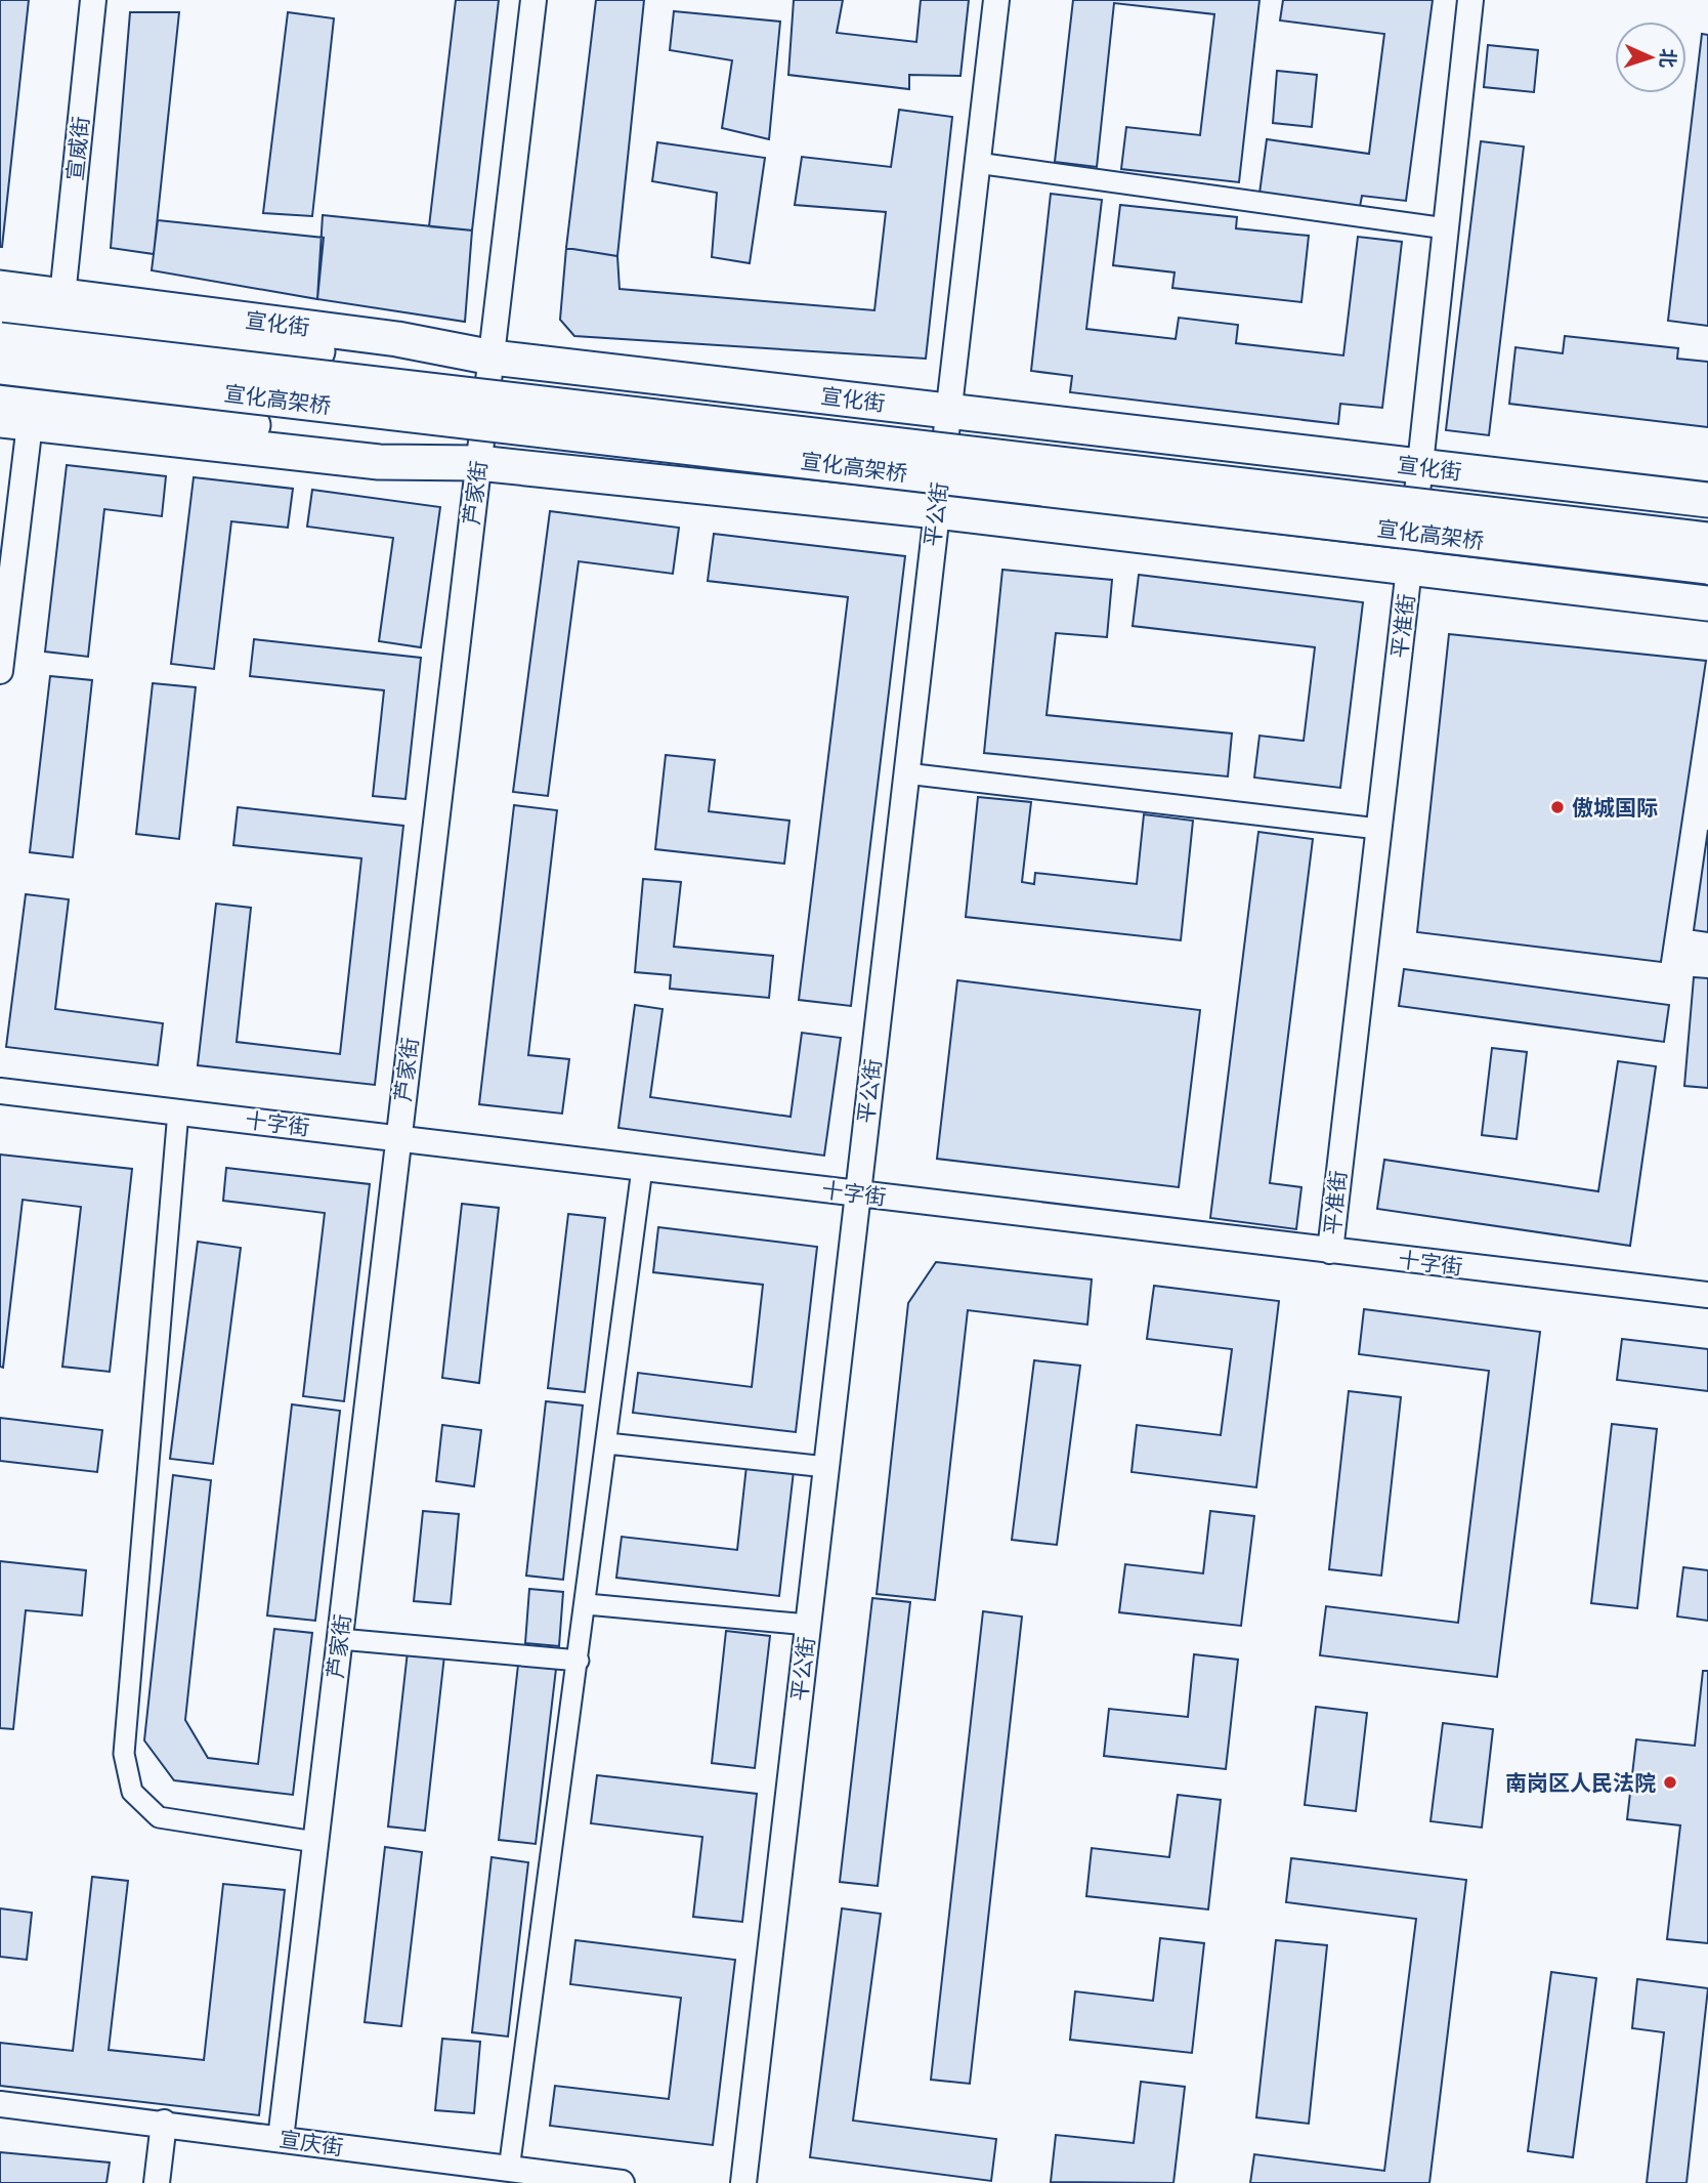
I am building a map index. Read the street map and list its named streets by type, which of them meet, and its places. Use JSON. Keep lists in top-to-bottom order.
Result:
{
  "streets": {
    "highway": ["宣化街", "宣化高架桥"],
    "street": [
      "宣威街",
      "芦家街",
      "平公街",
      "平准街",
      "十字街",
      "宣庆街"
    ]
  },
  "crossings": [
    ["宣威街", "宣化街"],
    ["宣化街", "芦家街"],
    ["宣化街", "平公街"],
    ["宣化街", "平准街"],
    ["芦家街", "十字街"],
    ["芦家街", "宣庆街"],
    ["平公街", "十字街"],
    ["平准街", "十字街"]
  ],
  "places": ["傲城国际", "南岗区人民法院"],
  "north": "right"
}
